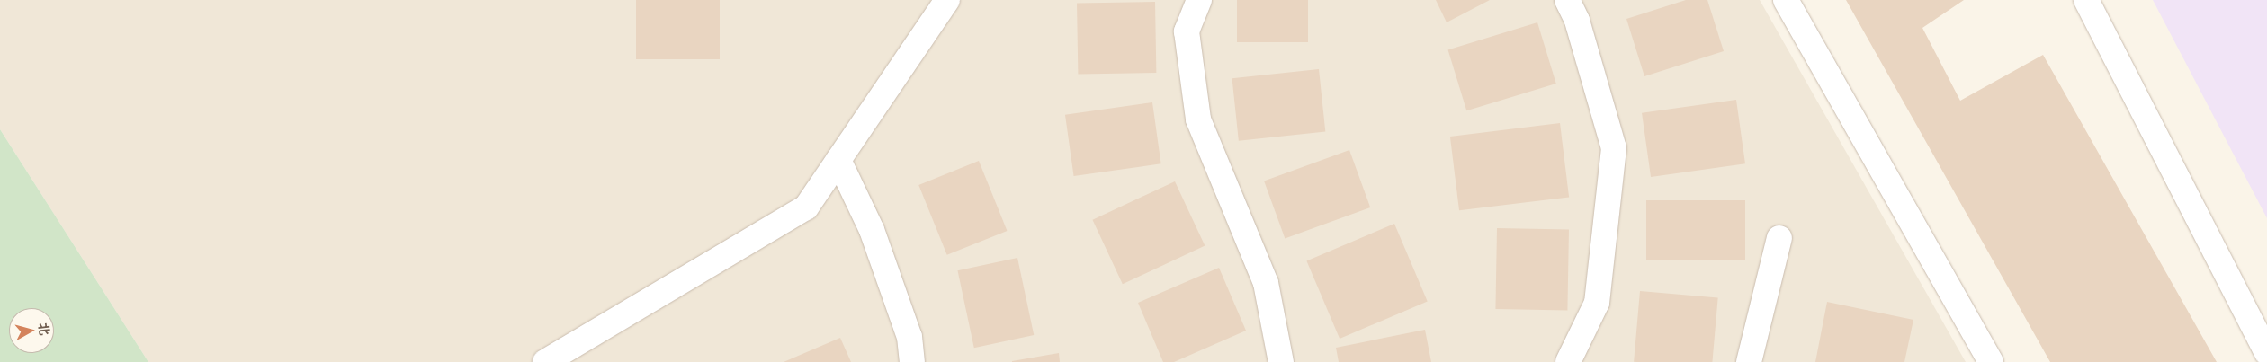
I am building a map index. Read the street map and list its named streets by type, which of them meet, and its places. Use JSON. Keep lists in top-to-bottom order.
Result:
{
  "north": "right"
}
